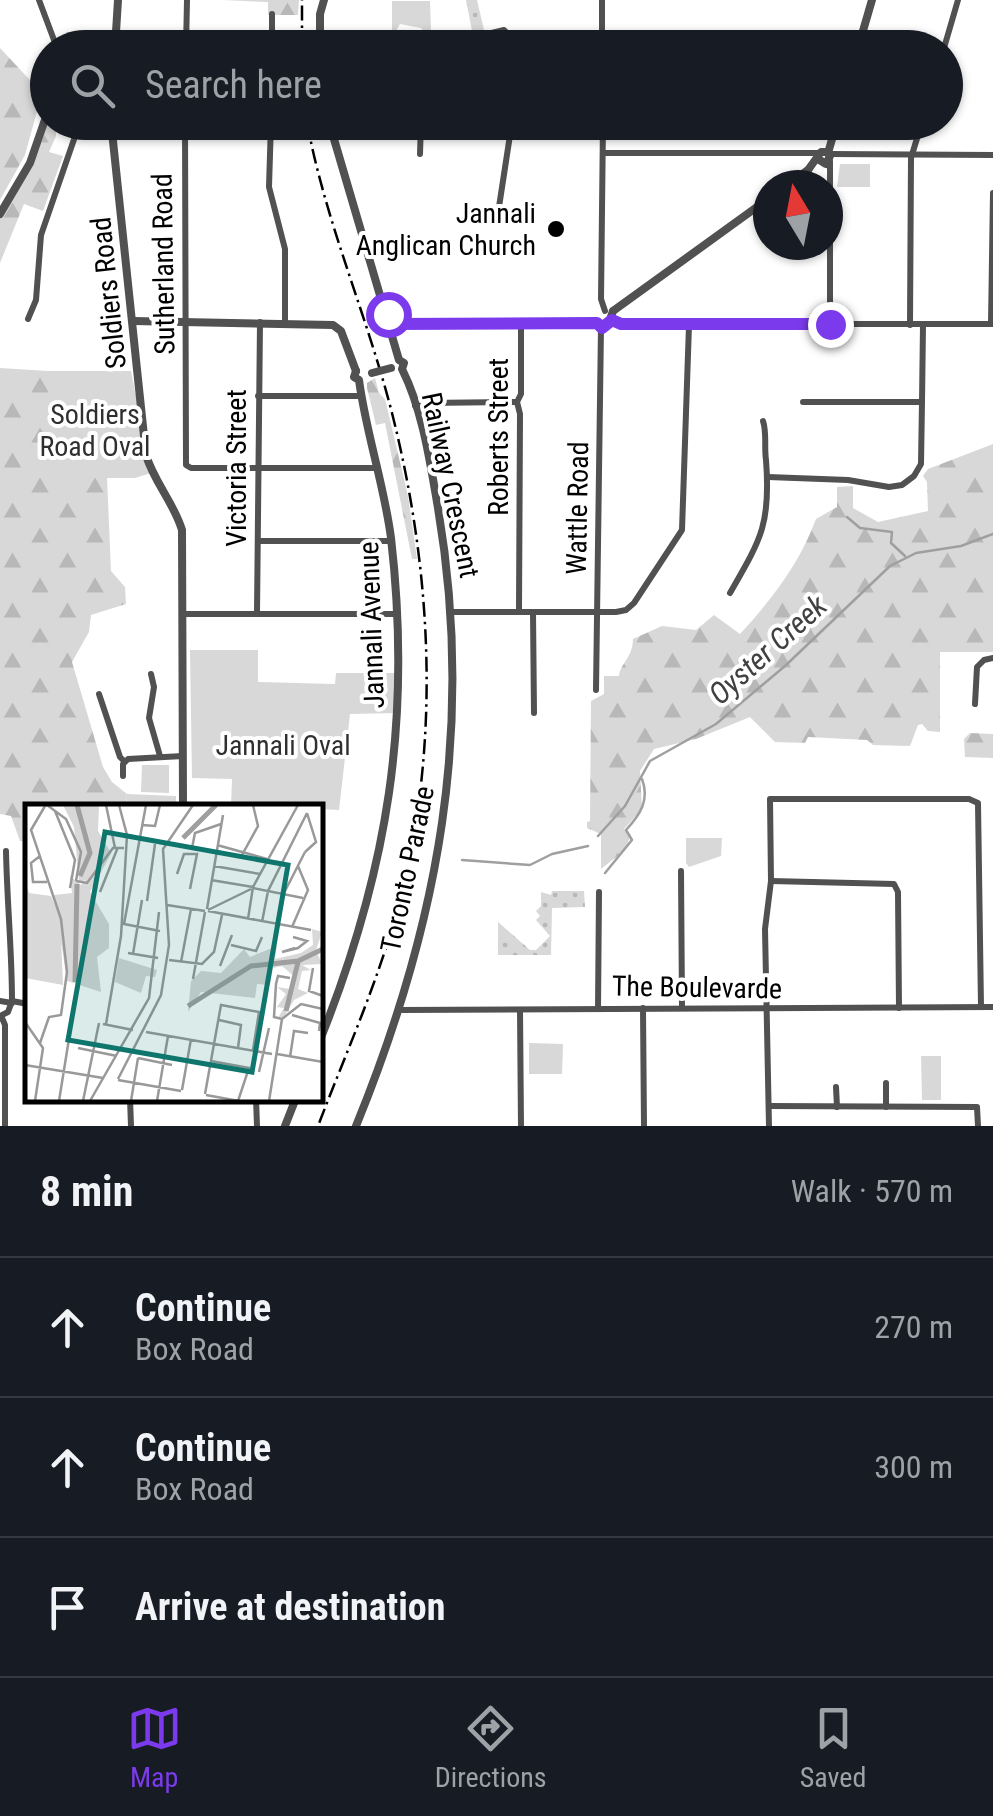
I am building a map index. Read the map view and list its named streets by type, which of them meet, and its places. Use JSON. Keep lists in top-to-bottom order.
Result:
{
  "streets": {
    "street": [
      "Sutherland Road",
      "Soldiers Road",
      "Roberts Street",
      "Victoria Street",
      "Railway Crescent",
      "Wattle Road",
      "Jannali Avenue",
      "Toronto Parade",
      "The Boulevarde"
    ]
  },
  "crossings": [
    ["Sutherland Road", "Victoria Street"],
    ["Railway Crescent", "Jannali Avenue"],
    ["Railway Crescent", "Toronto Parade"],
    ["Toronto Parade", "The Boulevarde"]
  ],
  "water": ["Oyster Creek"],
  "parks": ["Soldiers Road Oval", "Jannali Oval"],
  "places": ["Jannali Anglican Church"],
  "north": "top",
  "page": {
    "search": "Search here",
    "heading": ["8 min", "Walk · 570 m"],
    "list": [
      ["Continue", "Box Road", "270 m"],
      ["Continue", "Box Road", "300 m"],
      "Arrive at destination"
    ],
    "nav": ["Map", "Directions", "Saved"]
  }
}
